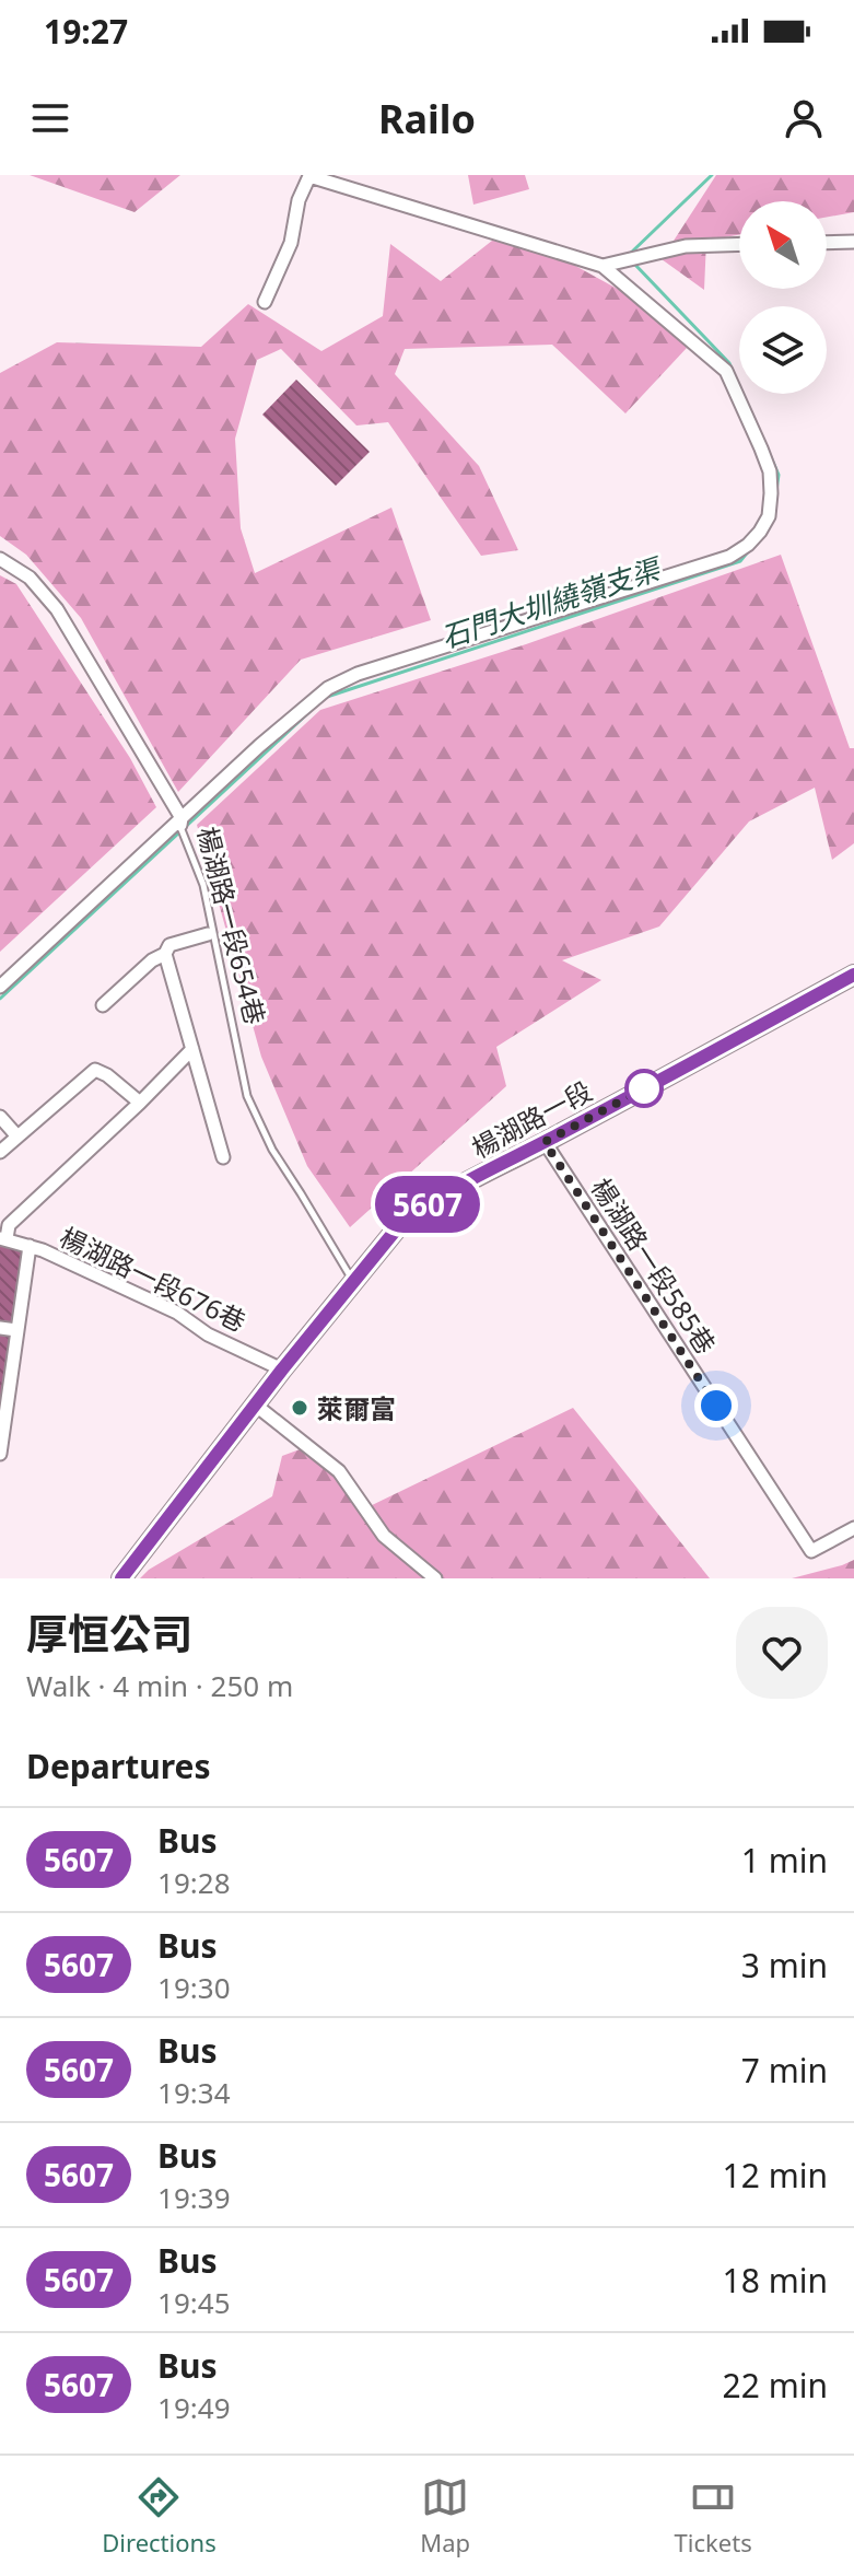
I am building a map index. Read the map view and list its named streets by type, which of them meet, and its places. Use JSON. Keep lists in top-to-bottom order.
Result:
{
  "streets": {
    "street": [
      "楊湖路一段654巷",
      "楊湖路一段",
      "楊湖路一段585巷",
      "楊湖路一段676巷"
    ]
  },
  "crossings": [
    ["楊湖路一段654巷", "楊湖路一段"],
    ["楊湖路一段", "楊湖路一段585巷"],
    ["楊湖路一段", "楊湖路一段676巷"]
  ],
  "water": ["石門大圳繞嶺支渠"],
  "places": ["萊爾富"],
  "lines": ["bus line 5607"],
  "north": "top left",
  "page": {
    "status": "19:27",
    "header": "Railo",
    "on_map": "5607",
    "heading": [
      ["厚恒公司", "Walk · 4 min · 250 m"],
      "Departures"
    ],
    "list": [
      {
        "mark": "5607",
        "name": "Bus",
        "note": "19:28",
        "value": "1 min"
      },
      {
        "mark": "5607",
        "name": "Bus",
        "note": "19:30",
        "value": "3 min"
      },
      {
        "mark": "5607",
        "name": "Bus",
        "note": "19:34",
        "value": "7 min"
      },
      {
        "mark": "5607",
        "name": "Bus",
        "note": "19:39",
        "value": "12 min"
      },
      {
        "mark": "5607",
        "name": "Bus",
        "note": "19:45",
        "value": "18 min"
      },
      {
        "mark": "5607",
        "name": "Bus",
        "note": "19:49",
        "value": "22 min"
      }
    ],
    "tabs": ["Directions", "Map", "Tickets"]
  }
}
